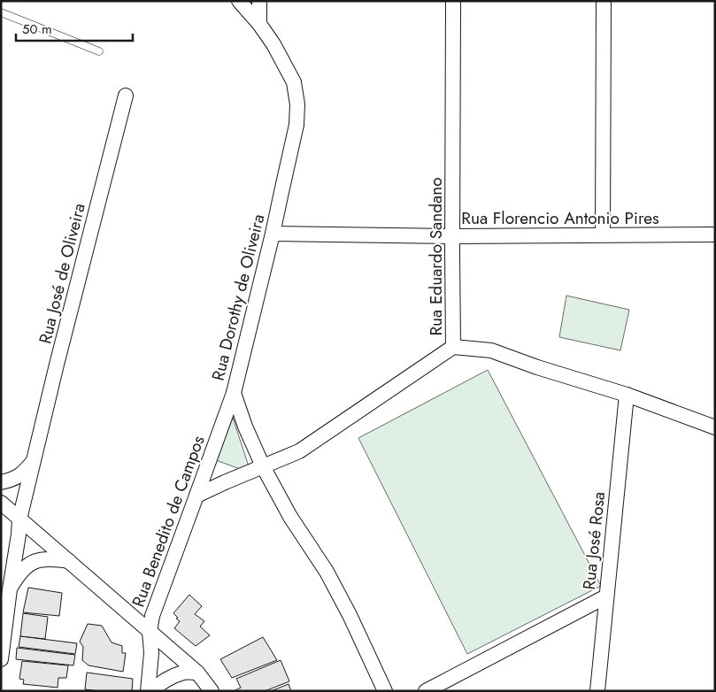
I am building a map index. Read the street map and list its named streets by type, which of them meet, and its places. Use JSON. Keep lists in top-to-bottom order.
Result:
{
  "streets": {
    "street": [
      "Rua Florencio Antonio Pires",
      "Rua Eduardo Sandano",
      "Rua José de Oliveira",
      "Rua Dorothy de Oliveira",
      "Rua Benedito de Campos",
      "Rua José Rosa"
    ]
  },
  "crossings": [
    ["Rua Florencio Antonio Pires", "Rua Eduardo Sandano"],
    ["Rua Florencio Antonio Pires", "Rua Dorothy de Oliveira"],
    ["Rua Eduardo Sandano", "Rua Dorothy de Oliveira"],
    ["Rua Eduardo Sandano", "Rua Benedito de Campos"],
    ["Rua Dorothy de Oliveira", "Rua Benedito de Campos"]
  ],
  "scale_bar": "50 m"
}
